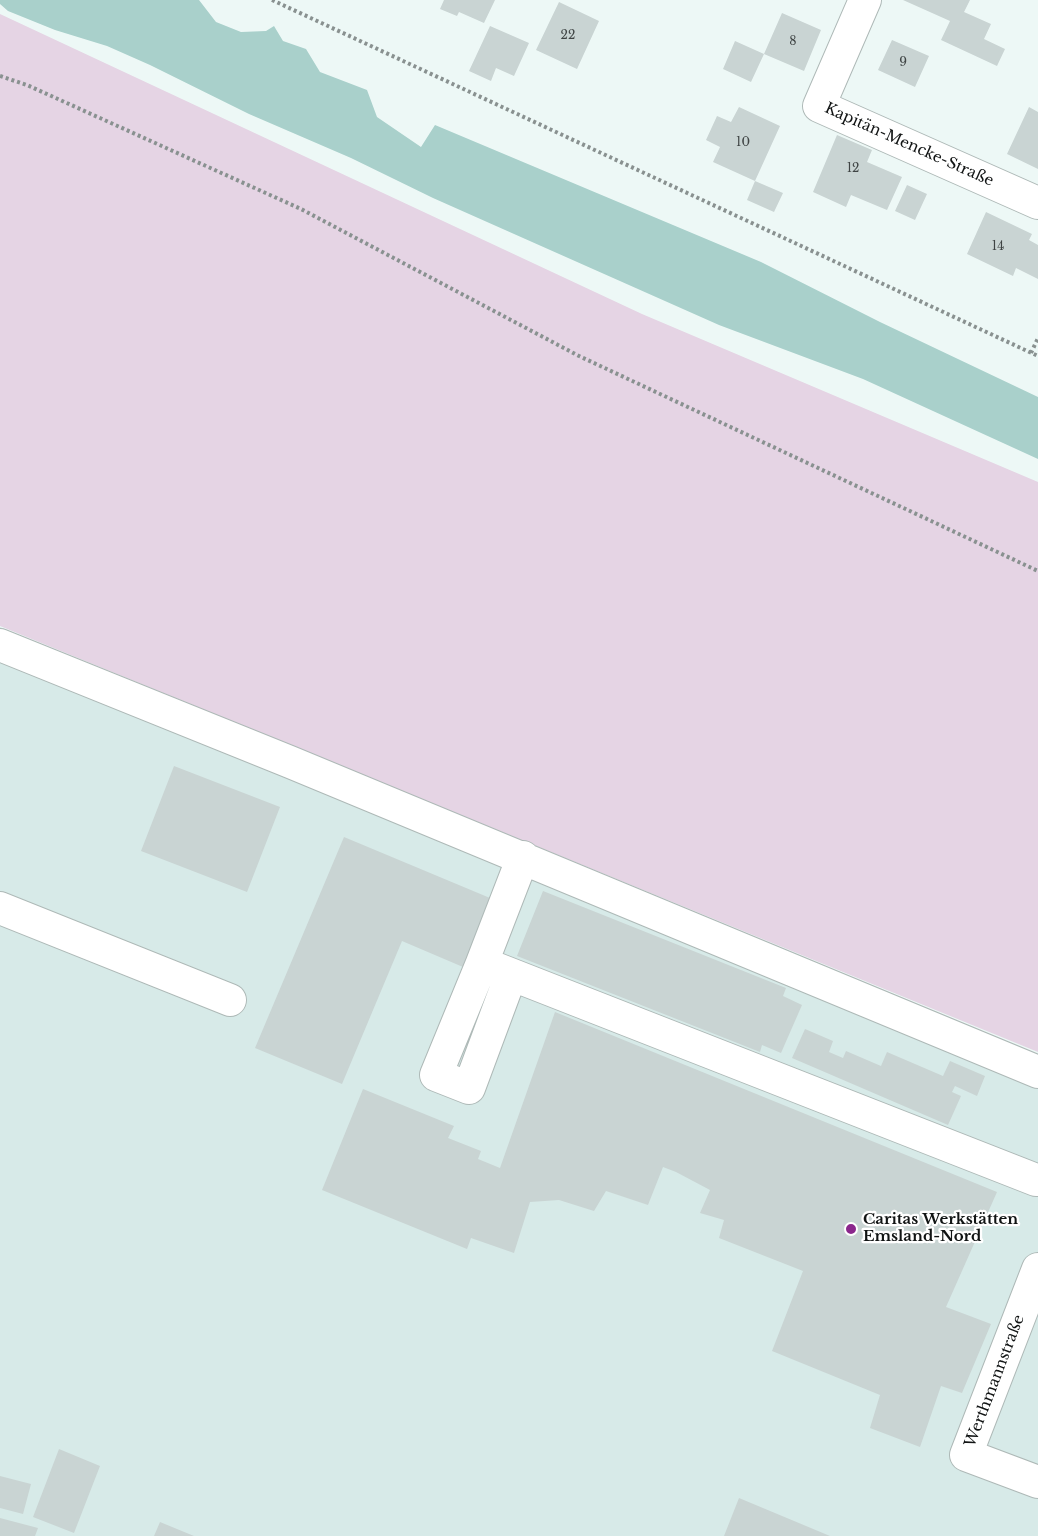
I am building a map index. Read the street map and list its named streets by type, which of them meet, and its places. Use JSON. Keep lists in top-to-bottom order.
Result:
{
  "streets": {
    "street": ["Kapitän-Mencke-Straße", "Werthmannstraße"]
  },
  "places": ["Caritas Werkstätten Emsland-Nord"],
  "house_numbers": [
    "22",
    "8",
    "9",
    "10",
    "12",
    "14"
  ]
}
